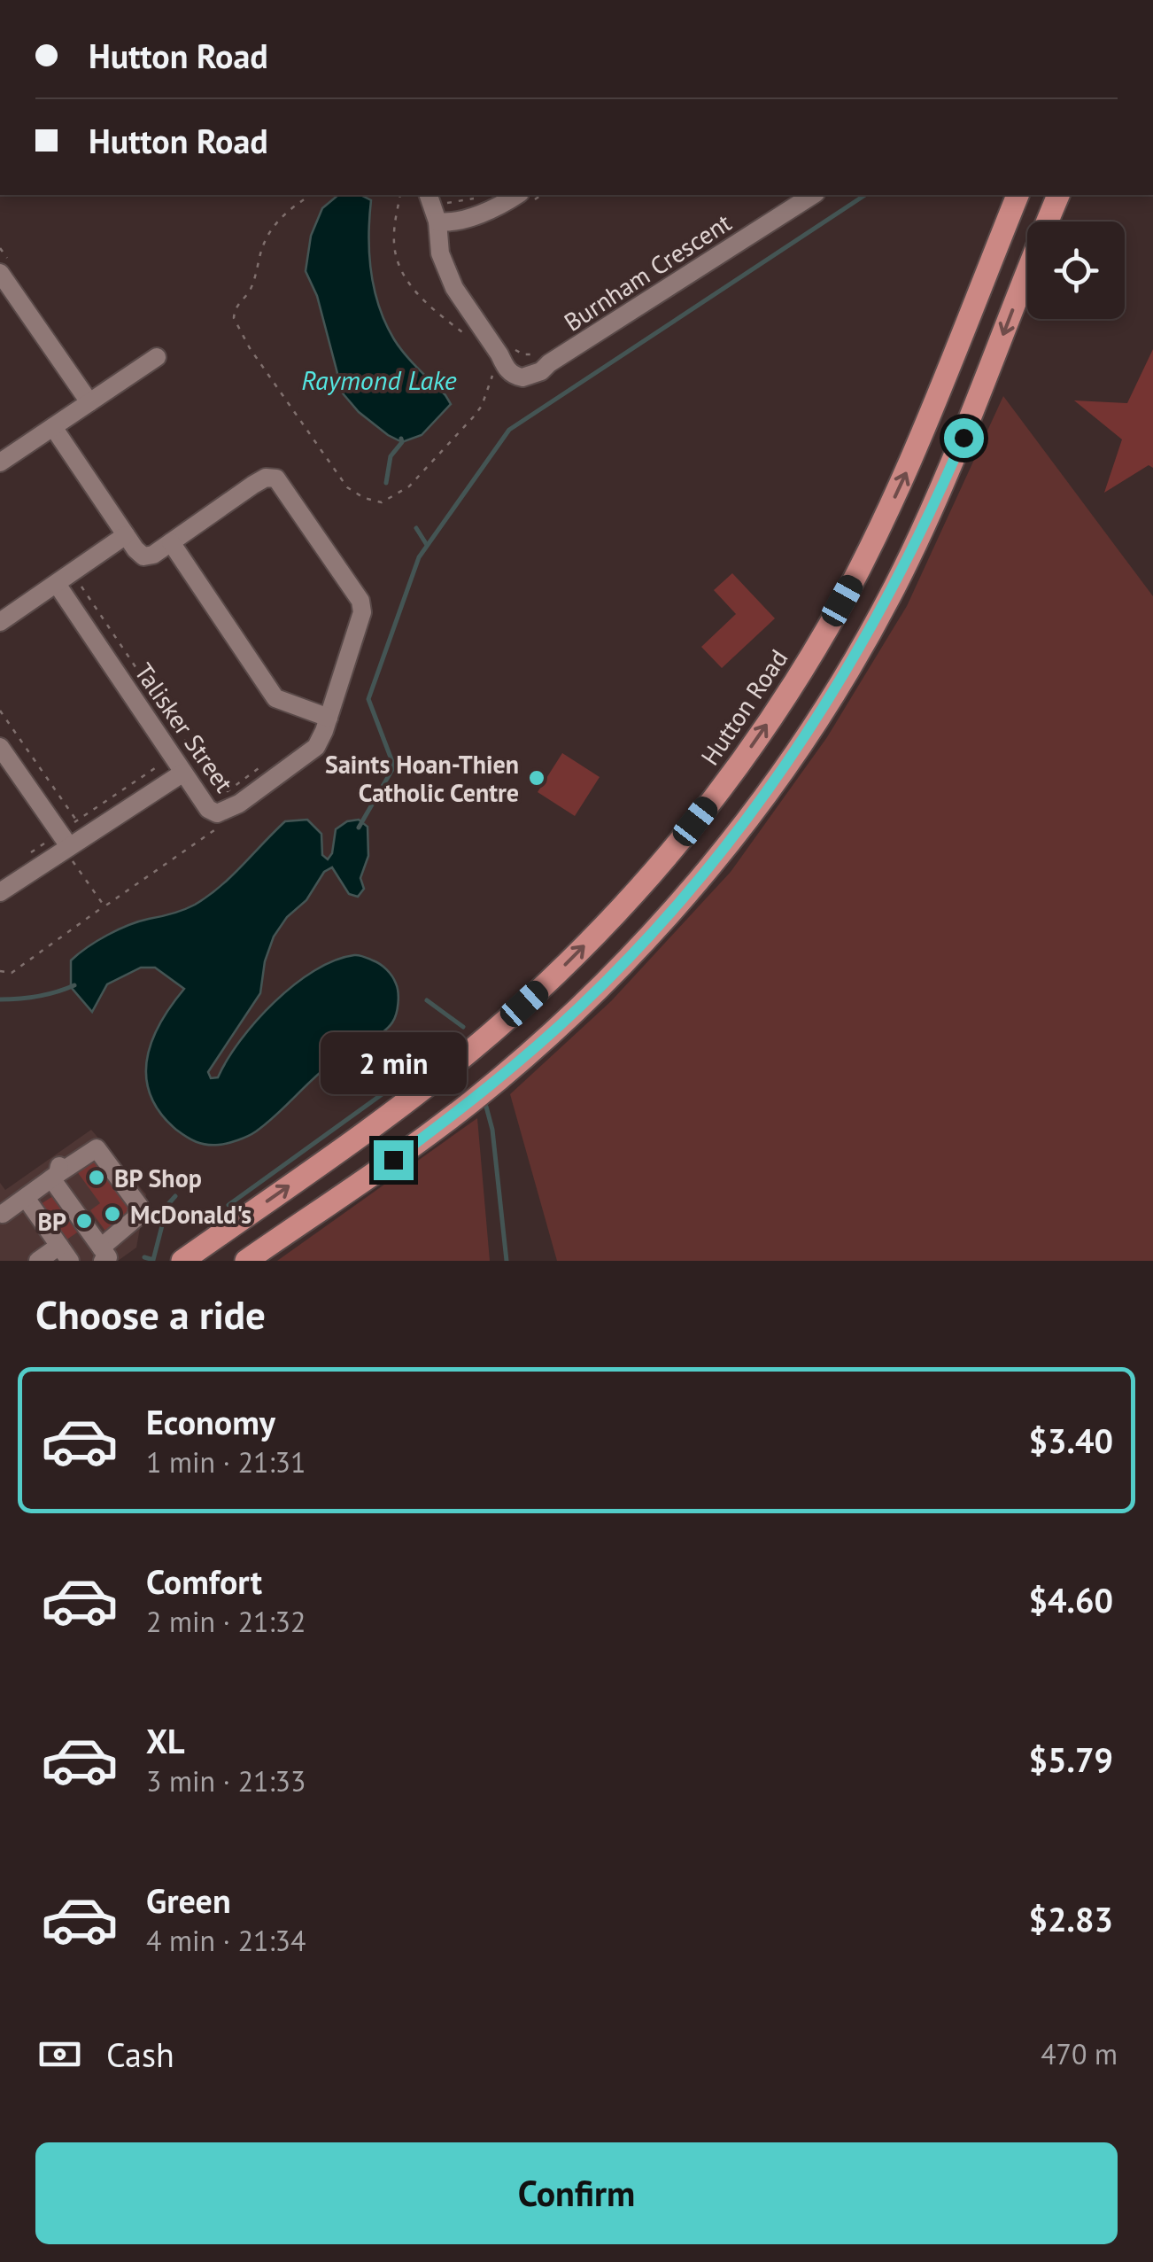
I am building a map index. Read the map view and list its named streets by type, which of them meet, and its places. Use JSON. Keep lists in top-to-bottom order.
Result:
{
  "streets": {
    "main road": ["Hutton Road"],
    "street": ["Burnham Crescent", "Talisker Street"]
  },
  "water": ["Raymond Lake"],
  "places": [
    "Saints Hoan-Thien Catholic Centre",
    "BP Shop",
    "McDonald's",
    "BP"
  ],
  "page": {
    "banner": ["Hutton Road", "Hutton Road"],
    "bubble": "2 min",
    "heading": "Choose a ride",
    "list": [
      {
        "name": "Economy",
        "note": "1 min · 21:31",
        "value": "$3.40"
      },
      {
        "name": "Comfort",
        "note": "2 min · 21:32",
        "value": "$4.60"
      },
      {
        "name": "XL",
        "note": "3 min · 21:33",
        "value": "$5.79"
      },
      {
        "name": "Green",
        "note": "4 min · 21:34",
        "value": "$2.83"
      }
    ],
    "pay": ["Cash", "470 m"],
    "buttons": "Confirm"
  }
}
